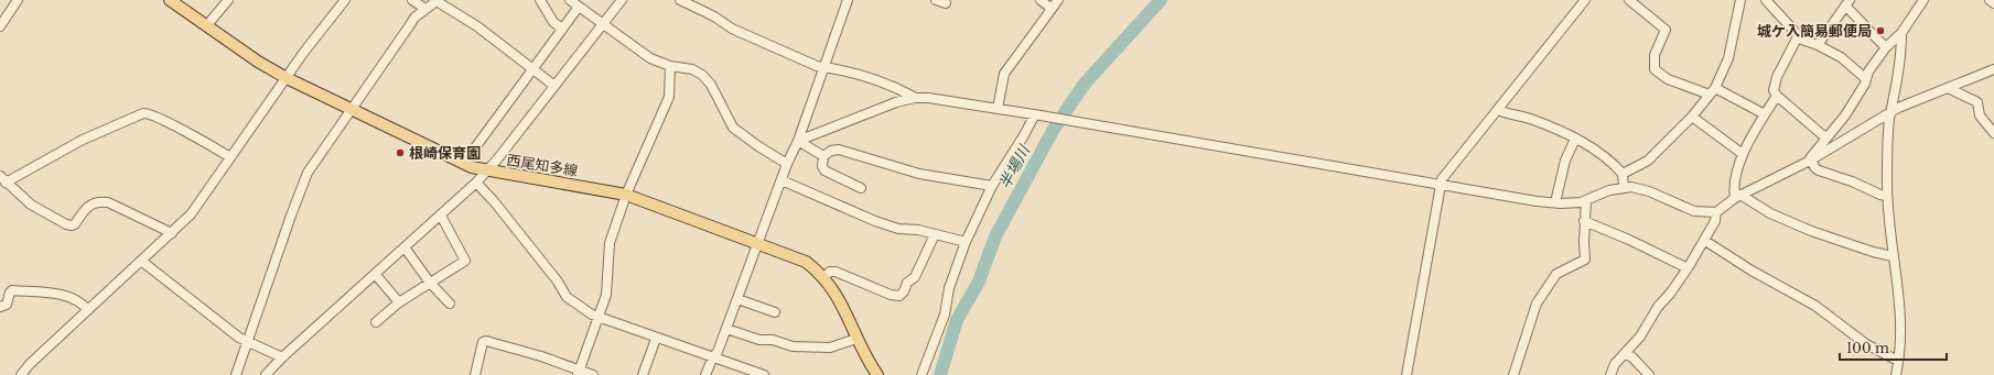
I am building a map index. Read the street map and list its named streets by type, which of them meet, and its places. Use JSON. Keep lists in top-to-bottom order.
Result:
{
  "streets": {
    "main road": ["西尾知多線"]
  },
  "water": ["半場川"],
  "places": ["城ケ入簡易郵便局", "根崎保育園"],
  "scale_bar": "100 m"
}
